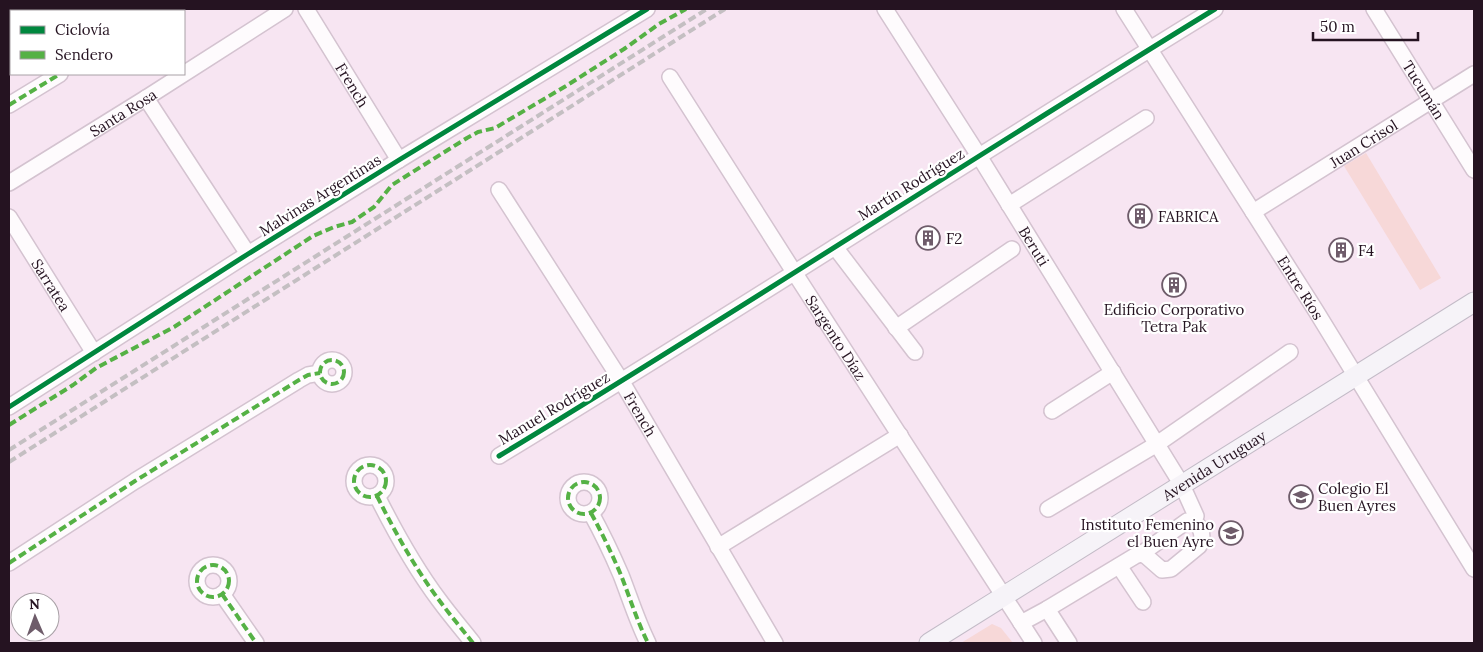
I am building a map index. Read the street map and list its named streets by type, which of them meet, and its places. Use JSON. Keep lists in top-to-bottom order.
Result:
{
  "streets": {
    "main road": ["Avenida Uruguay"],
    "street": [
      "French",
      "Tucumán",
      "Santa Rosa",
      "Juan Crisol",
      "Martín Rodríguez",
      "Malvinas Argentinas",
      "Beruti",
      "Sarratea",
      "Entre Ríos",
      "Sargento Díaz",
      "Manuel Rodríguez"
    ]
  },
  "crossings": [
    ["French", "Martín Rodríguez"],
    ["French", "Malvinas Argentinas"],
    ["French", "Manuel Rodríguez"],
    ["Tucumán", "Juan Crisol"],
    ["Juan Crisol", "Entre Ríos"],
    ["Martín Rodríguez", "Beruti"],
    ["Martín Rodríguez", "Entre Ríos"],
    ["Martín Rodríguez", "Sargento Díaz"],
    ["Martín Rodríguez", "Manuel Rodríguez"],
    ["Malvinas Argentinas", "Sarratea"],
    ["Beruti", "Avenida Uruguay"],
    ["Entre Ríos", "Avenida Uruguay"],
    ["Sargento Díaz", "Avenida Uruguay"]
  ],
  "places": {
    "building": [
      "FABRICA",
      "F2",
      "F4",
      "Edificio Corporativo Tetra Pak"
    ],
    "school or university": ["Colegio El Buen Ayres", "Instituto Femenino el Buen Ayre"]
  },
  "legend": ["Ciclovía", "Sendero"],
  "scale_bar": "50 m",
  "north": "top"
}
